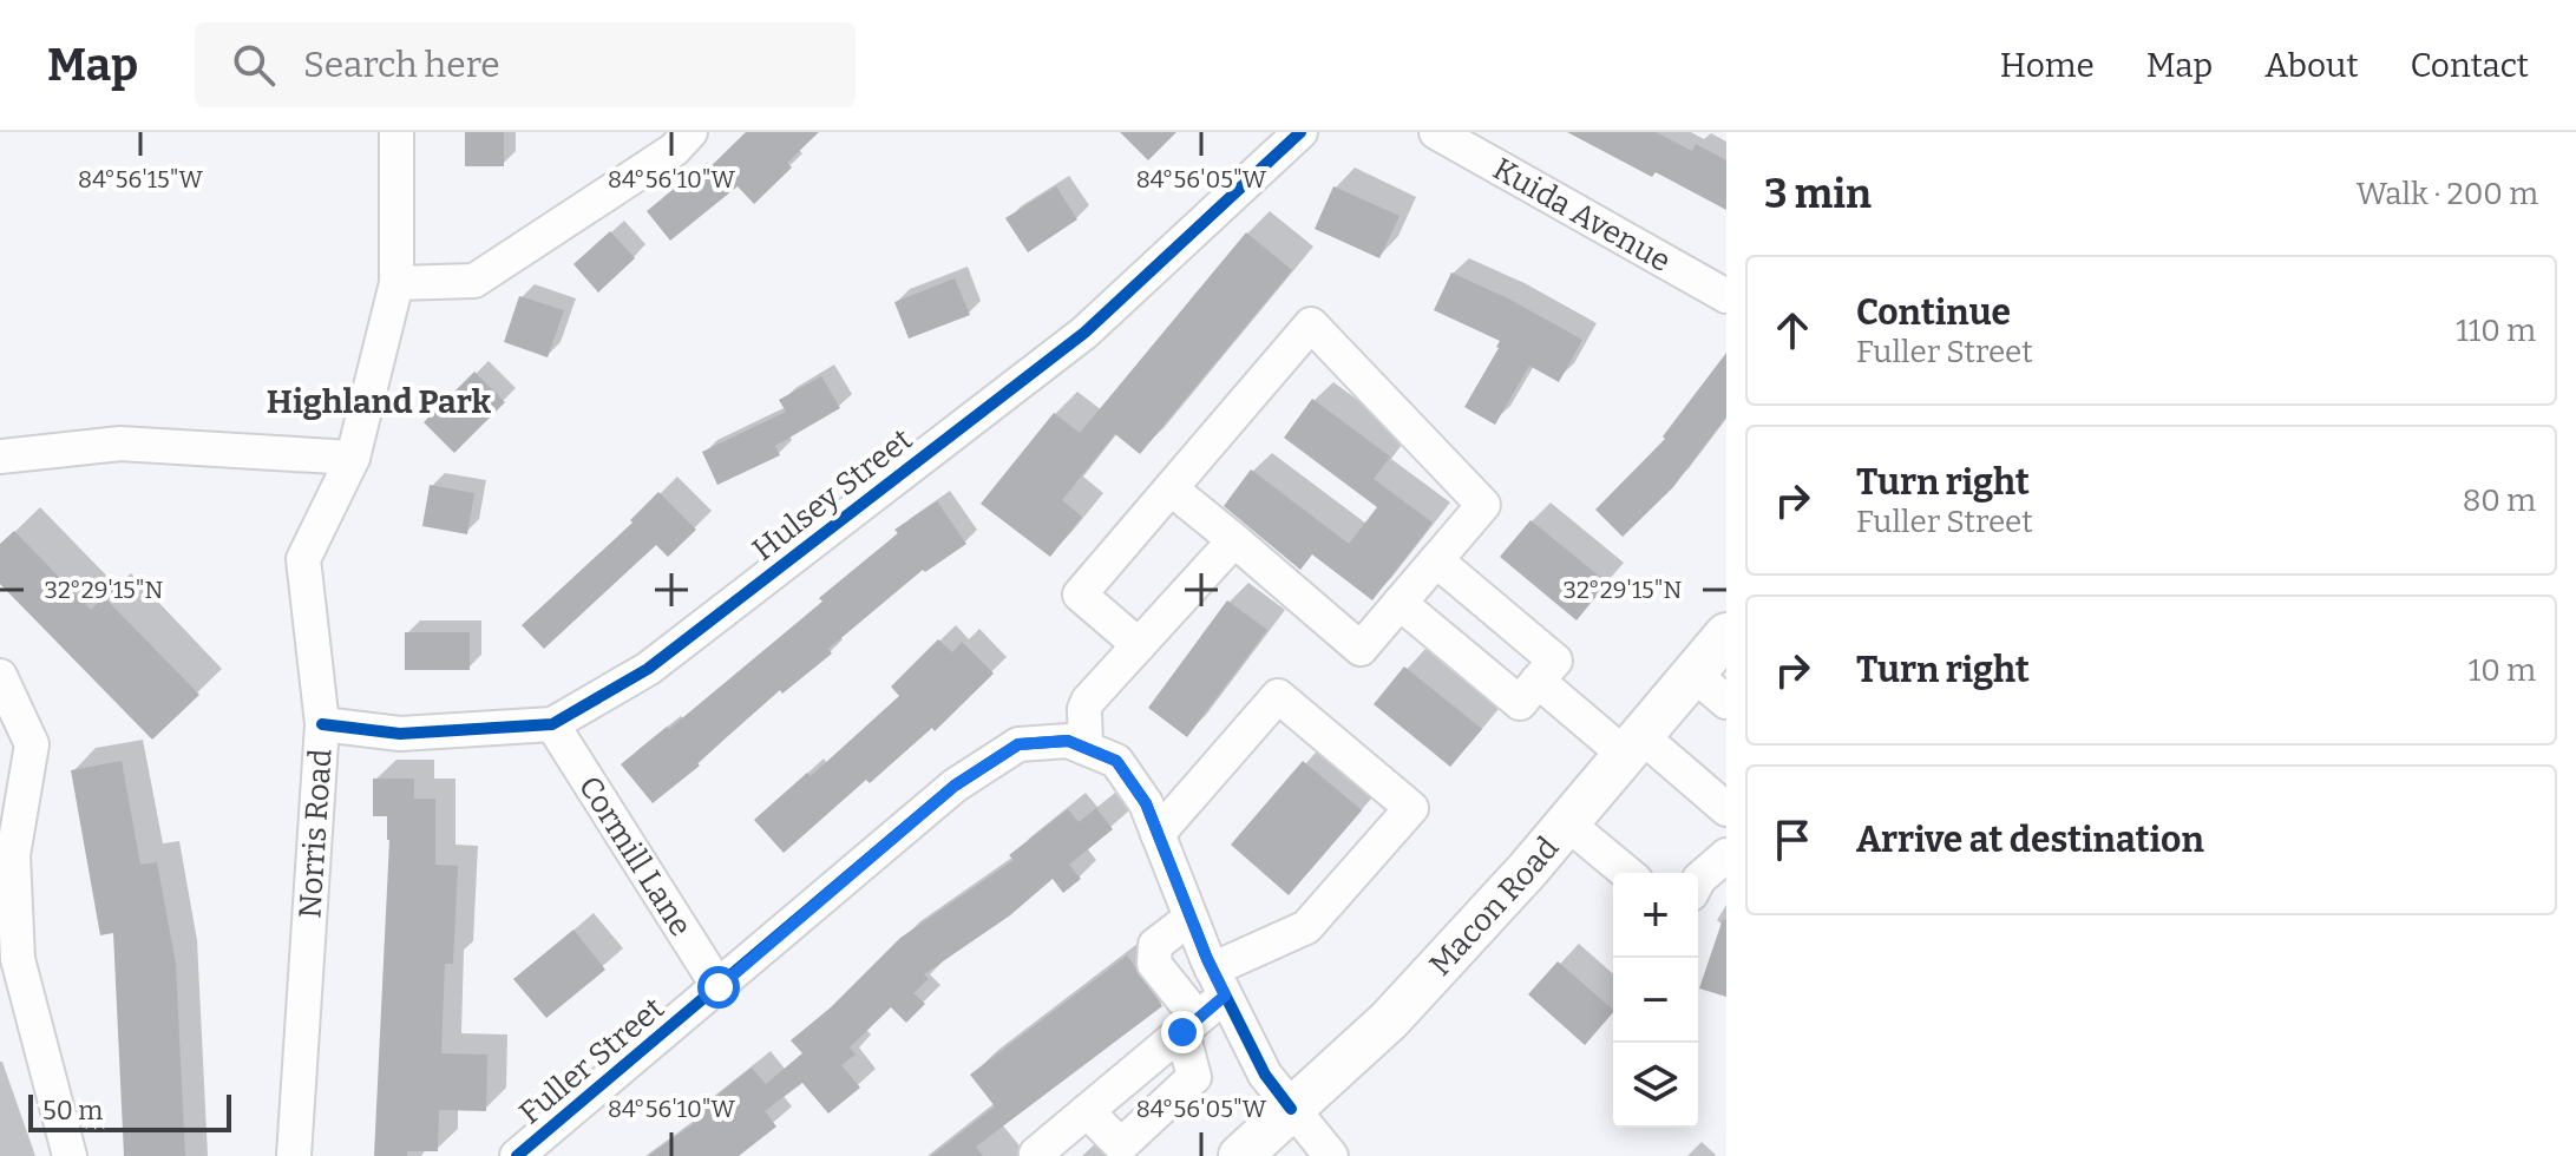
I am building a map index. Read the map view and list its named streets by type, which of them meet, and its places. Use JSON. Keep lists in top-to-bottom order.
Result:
{
  "streets": {
    "main road": ["Macon Road"],
    "street": [
      "Kuida Avenue",
      "Hulsey Street",
      "Norris Road",
      "Cormill Lane",
      "Fuller Street"
    ]
  },
  "crossings": [
    ["Hulsey Street", "Norris Road"],
    ["Hulsey Street", "Cormill Lane"],
    ["Cormill Lane", "Fuller Street"],
    ["Macon Road", "Fuller Street"]
  ],
  "districts": ["Highland Park"],
  "scale_bar": "50 m",
  "page": {
    "header": "Map",
    "search": "Search here",
    "nav": [
      "Home",
      "Map",
      "About",
      "Contact"
    ],
    "heading": ["3 min", "Walk · 200 m"],
    "list": [
      ["Continue", "Fuller Street", "110 m"],
      ["Turn right", "Fuller Street", "80 m"],
      ["Turn right", "10 m"],
      "Arrive at destination"
    ],
    "map_buttons": ["+", "−"],
    "scale": "50 m"
  },
  "coordinates": [
    "84°56'15\"W",
    "84°56'10\"W",
    "84°56'05\"W",
    "32°29'15\"N"
  ]
}
